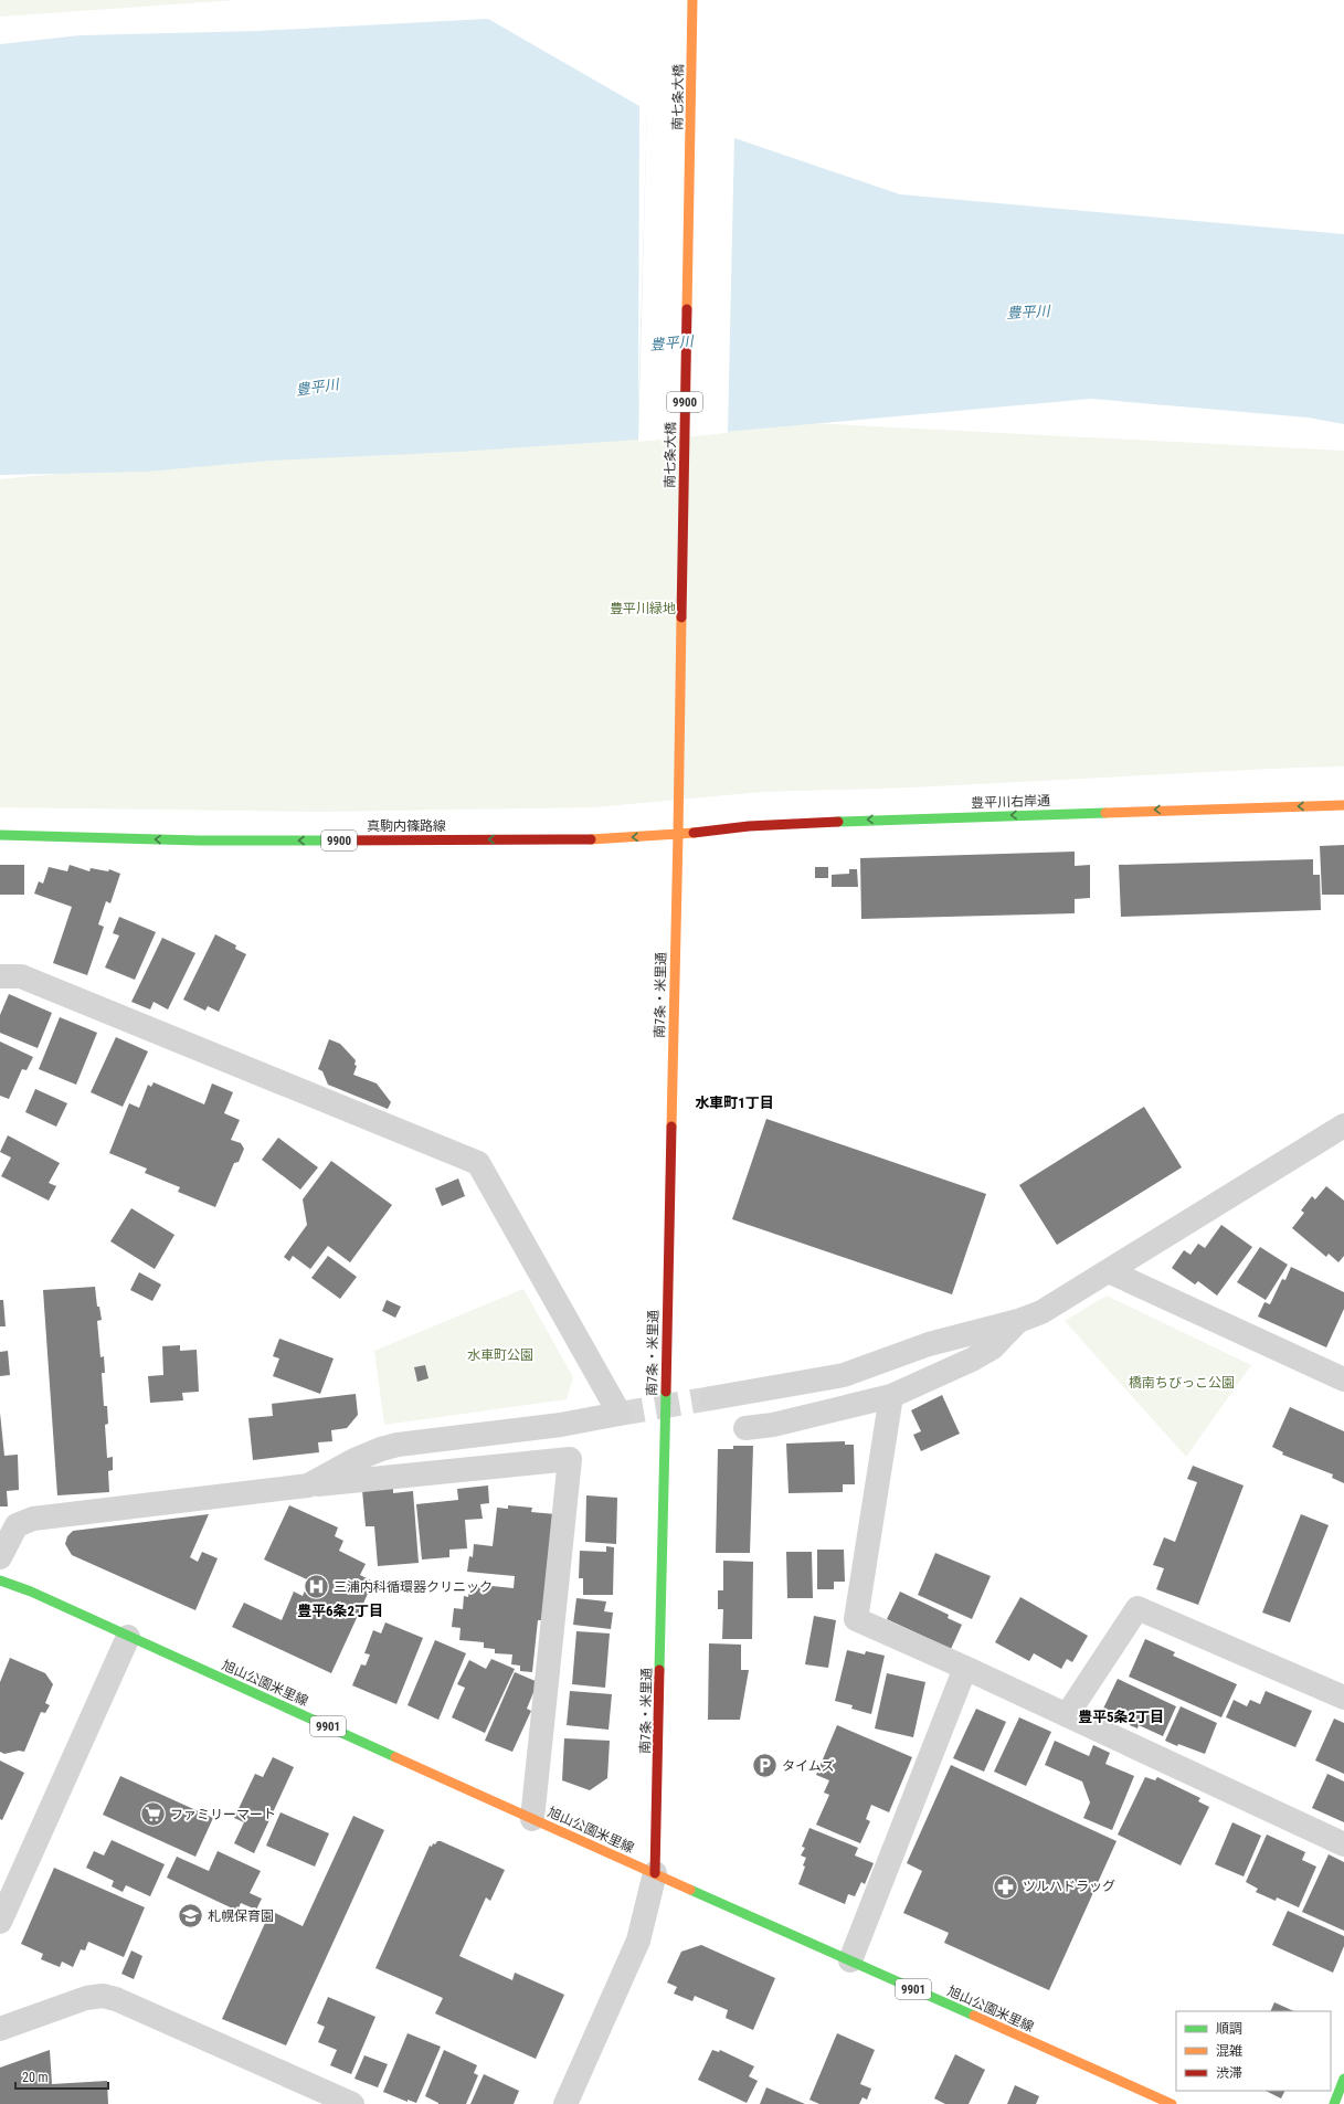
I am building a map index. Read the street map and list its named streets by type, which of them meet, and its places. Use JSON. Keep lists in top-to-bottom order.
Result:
{
  "streets": {
    "main road": [
      "南七条大橋",
      "9900",
      "豊平川右岸通",
      "真駒内篠路線",
      "南7条・米里通",
      "旭山公園米里線",
      "9901"
    ]
  },
  "crossings": [
    ["南七条大橋", "豊平川右岸通"],
    ["南七条大橋", "真駒内篠路線"],
    ["南七条大橋", "南7条・米里通"],
    ["豊平川右岸通", "真駒内篠路線"],
    ["豊平川右岸通", "南7条・米里通"],
    ["真駒内篠路線", "南7条・米里通"],
    ["南7条・米里通", "旭山公園米里線"]
  ],
  "one_way": ["豊平川右岸通", "真駒内篠路線"],
  "districts": ["水車町1丁目", "豊平6条2丁目", "豊平5条2丁目"],
  "water": ["豊平川"],
  "parks": ["豊平川緑地", "水車町公園", "橋南ちびっこ公園"],
  "places": {
    "hospital": ["三浦内科循環器クリニック"],
    "parking": ["タイムズ"],
    "supermarket": ["ファミリーマート"],
    "pharmacy": ["ツルハドラッグ"],
    "school or university": ["札幌保育園"]
  },
  "legend": ["順調", "混雑", "渋滞"],
  "scale_bar": "20 m"
}
